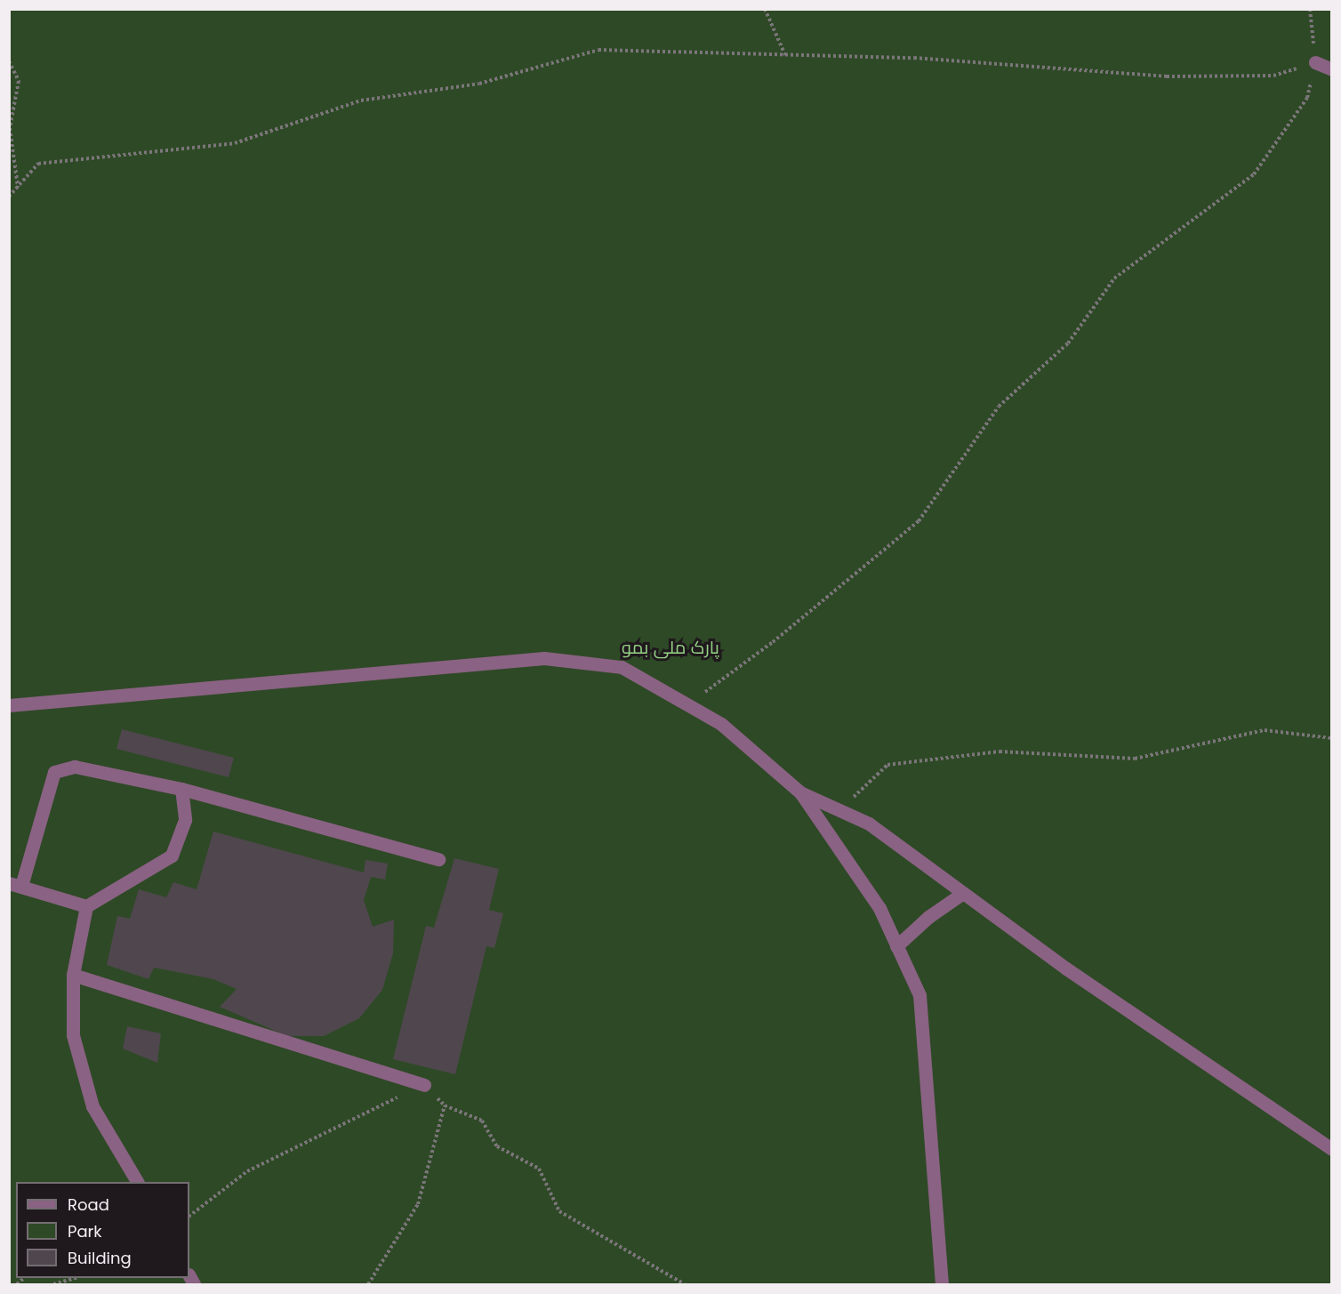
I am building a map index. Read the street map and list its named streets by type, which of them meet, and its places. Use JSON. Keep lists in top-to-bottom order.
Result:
{
  "parks": ["پارک ملی بمو"],
  "legend": ["Road", "Park", "Building"]
}
